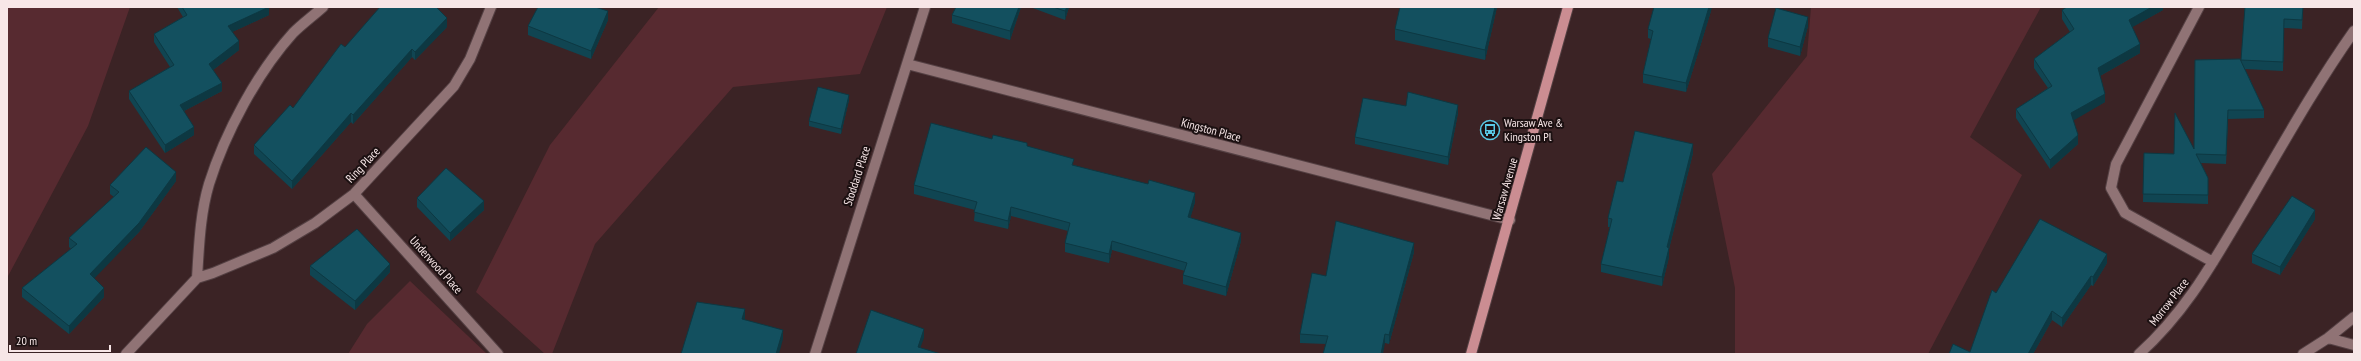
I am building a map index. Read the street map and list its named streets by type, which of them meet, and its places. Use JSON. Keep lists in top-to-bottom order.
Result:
{
  "streets": {
    "main road": ["Warsaw Avenue"],
    "street": [
      "Kingston Place",
      "Ring Place",
      "Stoddard Place",
      "Underwood Place",
      "Morrow Place"
    ]
  },
  "crossings": [
    ["Kingston Place", "Stoddard Place"],
    ["Kingston Place", "Warsaw Avenue"],
    ["Ring Place", "Underwood Place"]
  ],
  "places": {
    "bus stop": ["Warsaw Ave & Kingston Pl"]
  },
  "scale_bar": "20 m"
}
